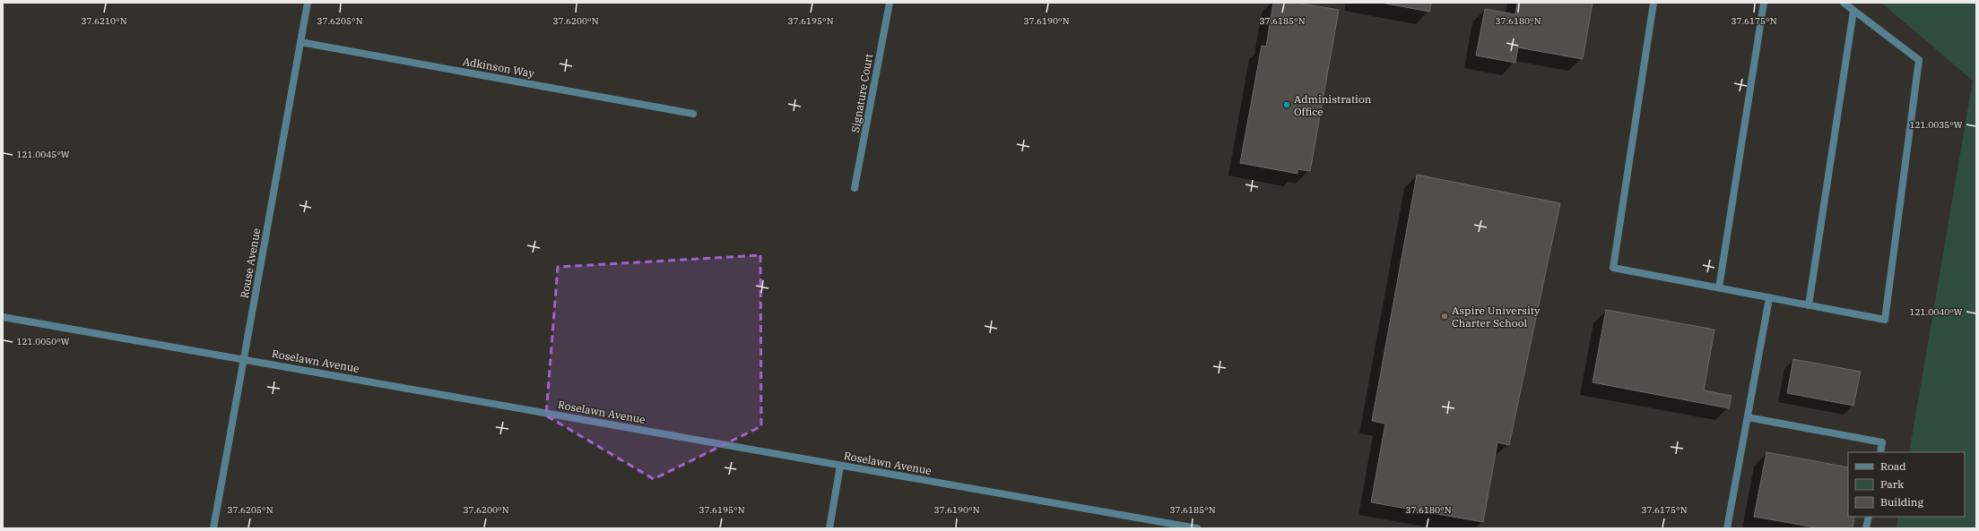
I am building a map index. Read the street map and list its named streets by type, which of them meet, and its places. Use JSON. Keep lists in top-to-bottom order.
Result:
{
  "streets": {
    "street": [
      "Adkinson Way",
      "Signature Court",
      "Rouse Avenue",
      "Roselawn Avenue"
    ]
  },
  "crossings": [
    ["Adkinson Way", "Rouse Avenue"],
    ["Rouse Avenue", "Roselawn Avenue"]
  ],
  "places": ["Administration Office", "Aspire University Charter School"],
  "legend": ["Road", "Park", "Building"],
  "coordinates": [
    "37.6210°N",
    "37.6205°N",
    "37.6200°N",
    "37.6190°N",
    "37.6195°N",
    "37.6185°N",
    "37.6180°N",
    "37.6175°N",
    "121.0035°W",
    "121.0045°W",
    "121.0040°W",
    "121.0050°W"
  ]
}
